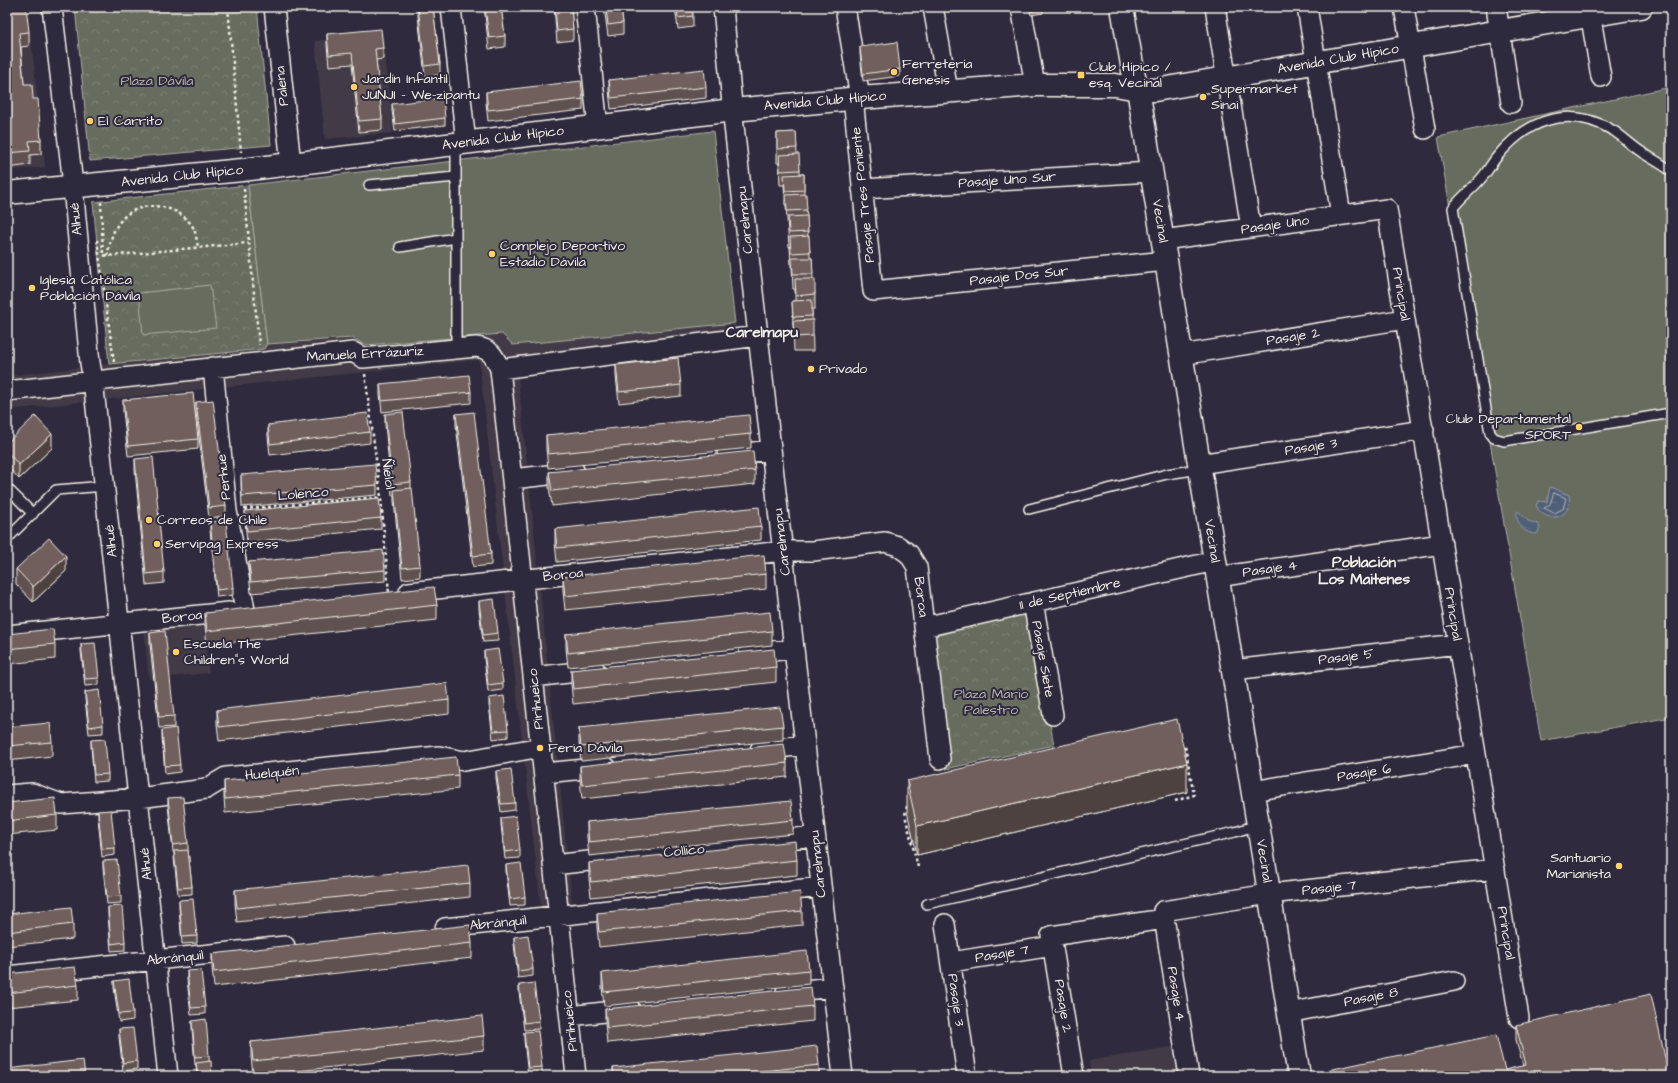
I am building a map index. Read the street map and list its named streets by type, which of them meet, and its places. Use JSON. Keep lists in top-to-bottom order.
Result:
{
  "streets": {
    "street": [
      "Avenida Club Hípico",
      "Palena",
      "Pasaje Uno Sur",
      "Pasaje Tres Poniente",
      "Alhué",
      "Carelmapu",
      "Vecinal",
      "Pasaje Uno",
      "Pasaje Dos Sur",
      "Principal",
      "Pasaje 2",
      "Manuela Errázuriz",
      "Pasaje 3",
      "Perhue",
      "Pasaje 4",
      "Boroa",
      "11 de Septiembre",
      "Pasaje 5",
      "Pasaje Siete",
      "Pirihueico",
      "Huelquén",
      "Pasaje 6",
      "Collico",
      "Pasaje 7",
      "Abránquil",
      "Pasaje 8"
    ],
    "path": ["Ñielol", "Lolenco"]
  },
  "crossings": [
    ["Avenida Club Hípico", "Palena"],
    ["Avenida Club Hípico", "Pasaje Tres Poniente"],
    ["Avenida Club Hípico", "Alhué"],
    ["Avenida Club Hípico", "Carelmapu"],
    ["Avenida Club Hípico", "Vecinal"],
    ["Pasaje Uno Sur", "Pasaje Tres Poniente"],
    ["Pasaje Uno Sur", "Vecinal"],
    ["Pasaje Tres Poniente", "Pasaje Dos Sur"],
    ["Alhué", "Manuela Errázuriz"],
    ["Alhué", "Boroa"],
    ["Alhué", "Huelquén"],
    ["Alhué", "Abránquil"],
    ["Carelmapu", "Boroa"],
    ["Carelmapu", "Collico"],
    ["Carelmapu", "Abránquil"],
    ["Vecinal", "Pasaje Uno"],
    ["Vecinal", "Pasaje Dos Sur"],
    ["Vecinal", "Pasaje 2"],
    ["Vecinal", "Pasaje 3"],
    ["Vecinal", "Pasaje 4"],
    ["Vecinal", "11 de Septiembre"],
    ["Vecinal", "Pasaje 5"],
    ["Vecinal", "Pasaje 6"],
    ["Vecinal", "Pasaje 7"],
    ["Vecinal", "Pasaje 8"],
    ["Pasaje Uno", "Pasaje Dos Sur"],
    ["Pasaje Uno", "Principal"],
    ["Principal", "Pasaje 2"],
    ["Principal", "Pasaje 3"],
    ["Principal", "Pasaje 4"],
    ["Principal", "Pasaje 5"],
    ["Principal", "Pasaje 6"],
    ["Principal", "Pasaje 7"],
    ["Pasaje 2", "Pasaje 7"],
    ["Manuela Errázuriz", "Ñielol"],
    ["Manuela Errázuriz", "Perhue"],
    ["Manuela Errázuriz", "Pirihueico"],
    ["Pasaje 3", "Pasaje 7"],
    ["Ñielol", "Lolenco"],
    ["Ñielol", "Boroa"],
    ["Perhue", "Lolenco"],
    ["Perhue", "Boroa"],
    ["Pasaje 4", "11 de Septiembre"],
    ["Pasaje 4", "Pasaje 7"],
    ["Boroa", "11 de Septiembre"],
    ["Boroa", "Pirihueico"],
    ["11 de Septiembre", "Pasaje Siete"],
    ["Pirihueico", "Huelquén"],
    ["Pirihueico", "Collico"],
    ["Pirihueico", "Abránquil"]
  ],
  "districts": ["Carelmapu", "Población Los Maitenes"],
  "parks": ["Plaza Dávila", "Plaza Mario Palestro"],
  "places": {
    "other": [
      "Ferretería Genesis",
      "Jardín Infantil JUNJI - We-zipantu",
      "Supermarket Sinai",
      "El Carrito",
      "Complejo Deportivo Estadio Dávila",
      "Iglesia Católica Población Dávila",
      "Privado",
      "Club Departamental SPORT",
      "Correos de Chile",
      "Servipag Express",
      "Escuela The Children\"s World",
      "Feria Dávila",
      "Santuario Marianista"
    ],
    "transit": ["Club Hípico / esq. Vecinal"]
  }
}
